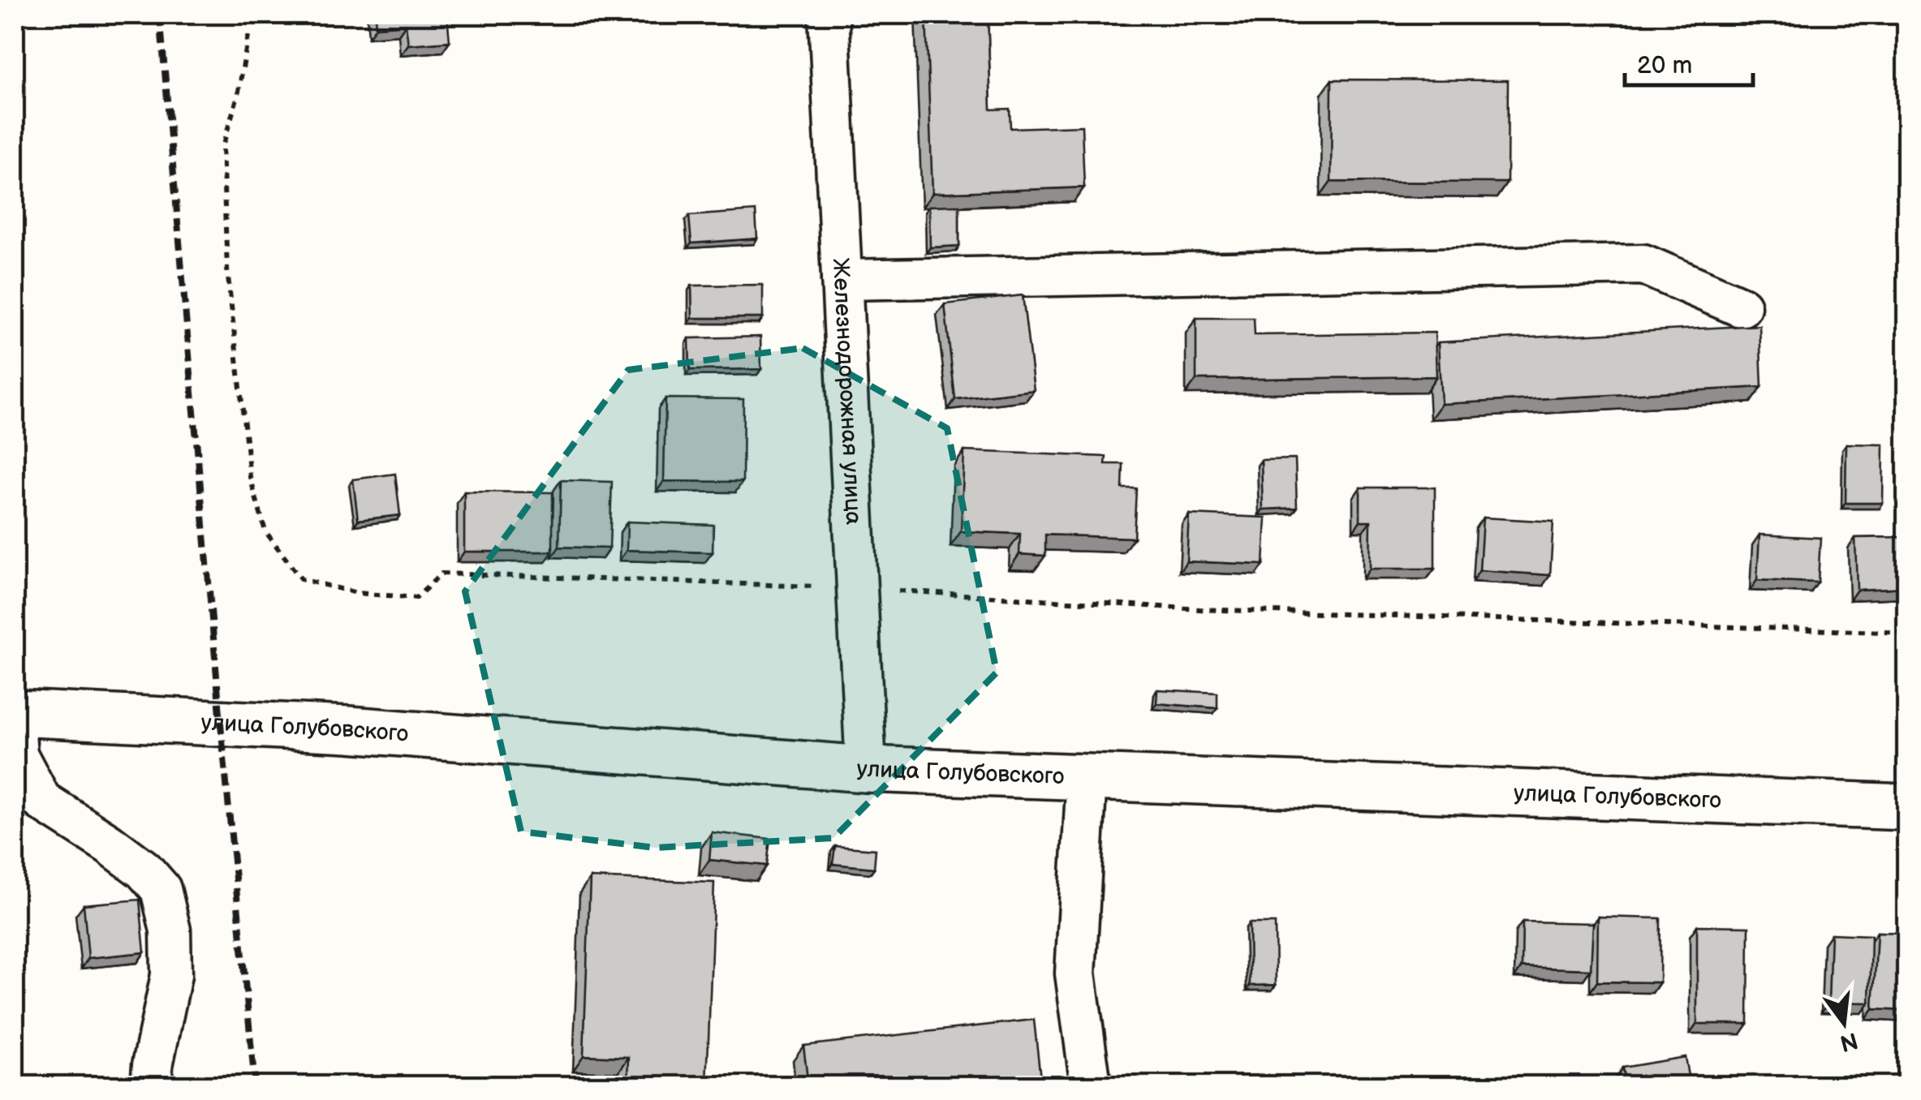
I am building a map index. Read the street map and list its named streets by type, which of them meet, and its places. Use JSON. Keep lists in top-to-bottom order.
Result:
{
  "streets": {
    "street": ["Железнодорожная улица", "улица Голубовского"]
  },
  "crossings": [
    ["Железнодорожная улица", "улица Голубовского"]
  ],
  "scale_bar": "20 m",
  "north": "bottom"
}
